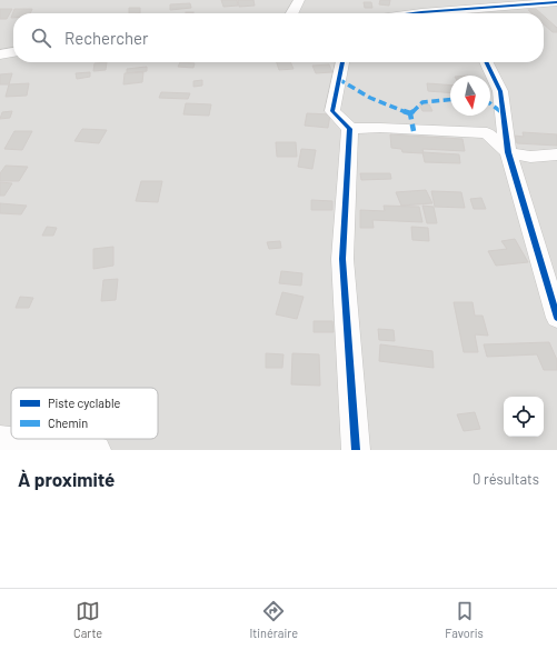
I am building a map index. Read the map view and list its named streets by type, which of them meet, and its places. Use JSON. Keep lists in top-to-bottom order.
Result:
{
  "legend": ["Piste cyclable", "Chemin"],
  "north": "bottom",
  "page": {
    "search": "Rechercher",
    "heading": ["À proximité", "0 résultats"],
    "nav": ["Carte", "Itinéraire", "Favoris"]
  }
}
